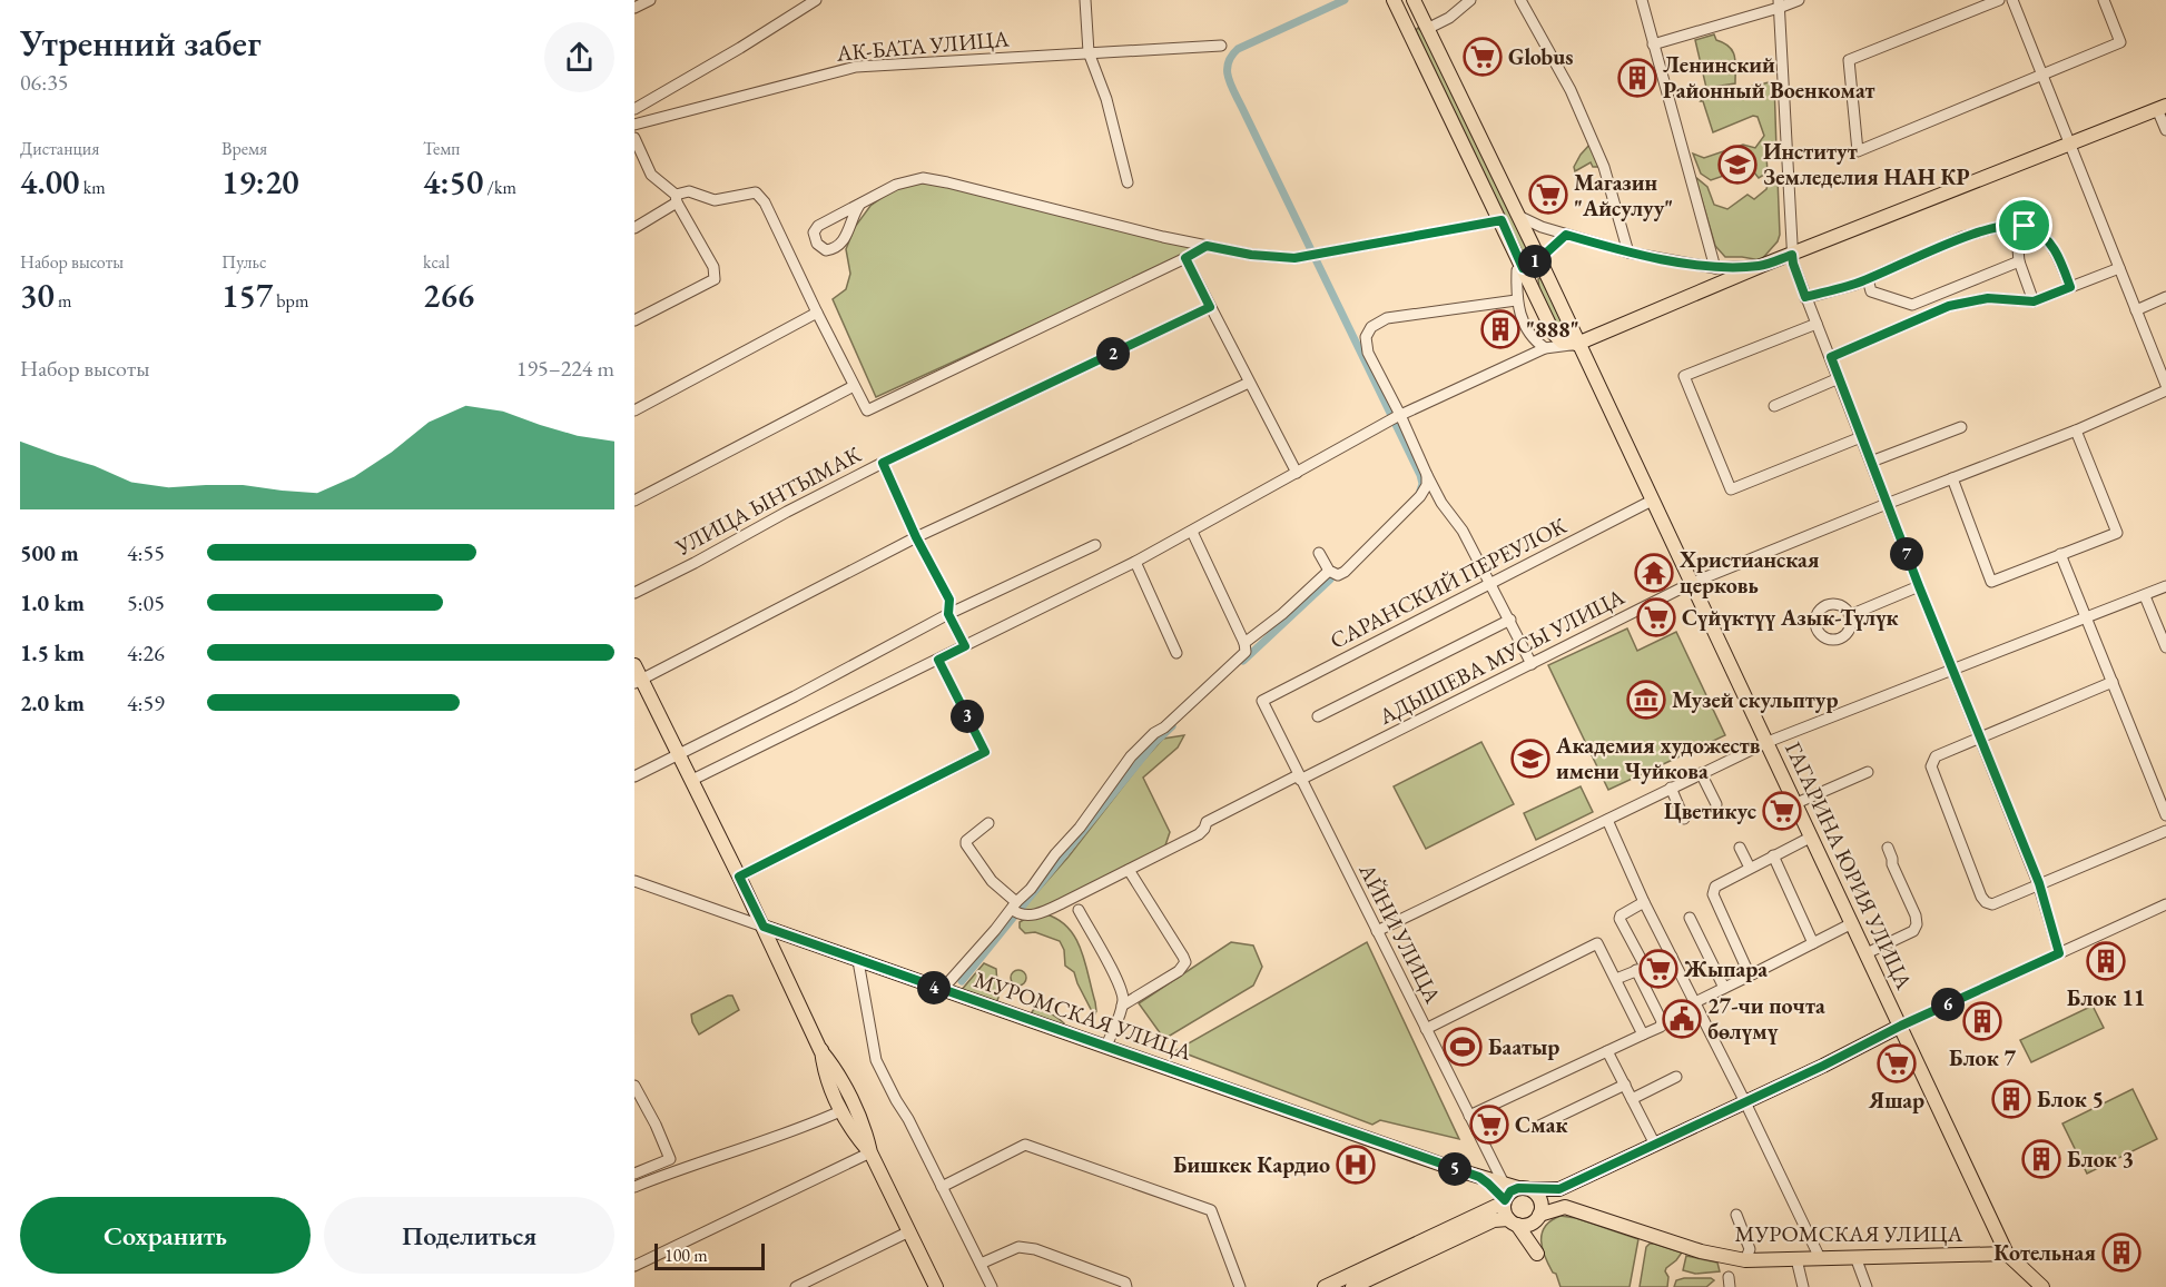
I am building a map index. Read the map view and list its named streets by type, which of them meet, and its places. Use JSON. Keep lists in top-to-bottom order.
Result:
{
  "streets": {
    "main road": ["ГАГАРИНА ЮРИЯ УЛИЦА", "МУРОМСКАЯ УЛИЦА"],
    "street": [
      "АК-БАТА УЛИЦА",
      "УЛИЦА ЫНТЫМАК",
      "САРАНСКИЙ ПЕРЕУЛОК",
      "АДЫШЕВА МУСЫ УЛИЦА",
      "АЙНИ УЛИЦА"
    ]
  },
  "crossings": [
    ["САРАНСКИЙ ПЕРЕУЛОК", "ГАГАРИНА ЮРИЯ УЛИЦА"],
    ["САРАНСКИЙ ПЕРЕУЛОК", "АЙНИ УЛИЦА"],
    ["АДЫШЕВА МУСЫ УЛИЦА", "ГАГАРИНА ЮРИЯ УЛИЦА"],
    ["АДЫШЕВА МУСЫ УЛИЦА", "АЙНИ УЛИЦА"],
    ["ГАГАРИНА ЮРИЯ УЛИЦА", "МУРОМСКАЯ УЛИЦА"],
    ["АЙНИ УЛИЦА", "МУРОМСКАЯ УЛИЦА"]
  ],
  "places": {
    "supermarket": [
      "Globus",
      "Магазин \"Айсулуу\"",
      "Сүйүктүү Азык-Түлүк",
      "Цветикус",
      "Жыпара",
      "Яшар",
      "Смак"
    ],
    "building": [
      "Ленинский Районный Военкомат",
      "\"888\"",
      "Блок 11",
      "Блок 7",
      "Блок 5",
      "Блок 3",
      "Котельная"
    ],
    "school or university": ["Институт Земледелия НАН КР", "Академия художеств имени Чуйкова"],
    "temple": ["Христианская церковь"],
    "museum": ["Музей скульптур"],
    "public building": ["27-чи почта бөлүмү"],
    "sports": ["Баатыр"],
    "hospital": ["Бишкек Кардио"]
  },
  "scale_bar": "100 m",
  "page": {
    "heading": ["Утренний забег", "06:35"],
    "stats": [
      ["Дистанция", "4.00 km"],
      ["Время", "19:20"],
      ["Темп", "4:50 /km"],
      ["Набор высоты", "30 m"],
      ["Пульс", "157 bpm"],
      ["kcal", "266"]
    ],
    "pins": [
      "1",
      "2",
      "7",
      "3",
      "4",
      "6",
      "5"
    ],
    "chart": ["Набор высоты", "195–224 m"],
    "list": [
      {
        "name": "500 m",
        "note": "4:55"
      },
      {
        "name": "1.0 km",
        "note": "5:05"
      },
      {
        "name": "1.5 km",
        "note": "4:26"
      },
      {
        "name": "2.0 km",
        "note": "4:59"
      }
    ],
    "buttons": ["Сохранить", "Поделиться"],
    "scale": "100 m"
  }
}
